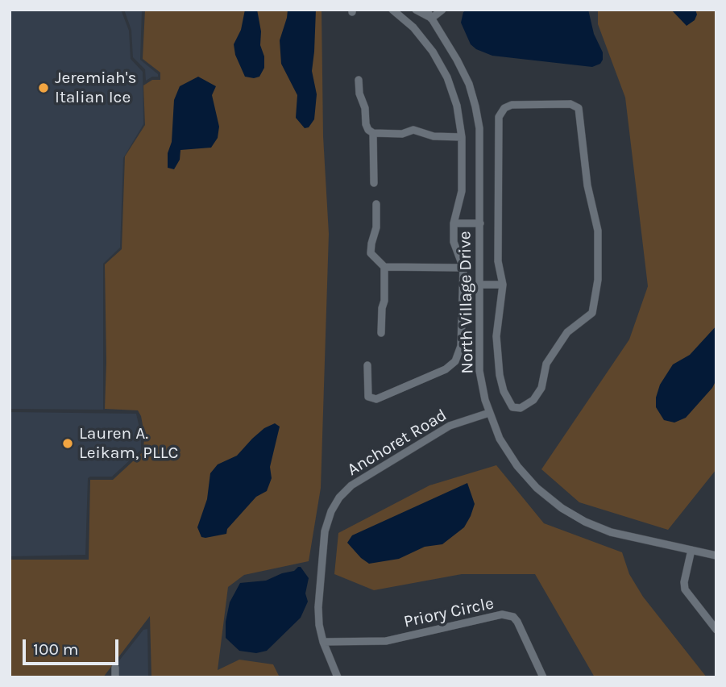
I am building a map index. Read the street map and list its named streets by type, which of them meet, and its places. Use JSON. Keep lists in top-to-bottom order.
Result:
{
  "streets": {
    "street": ["North Village Drive", "Anchoret Road", "Priory Circle"]
  },
  "crossings": [
    ["North Village Drive", "Anchoret Road"],
    ["Anchoret Road", "Priory Circle"]
  ],
  "places": ["Jeremiah's Italian Ice", "Lauren A. Leikam, PLLC"],
  "scale_bar": "100 m"
}
